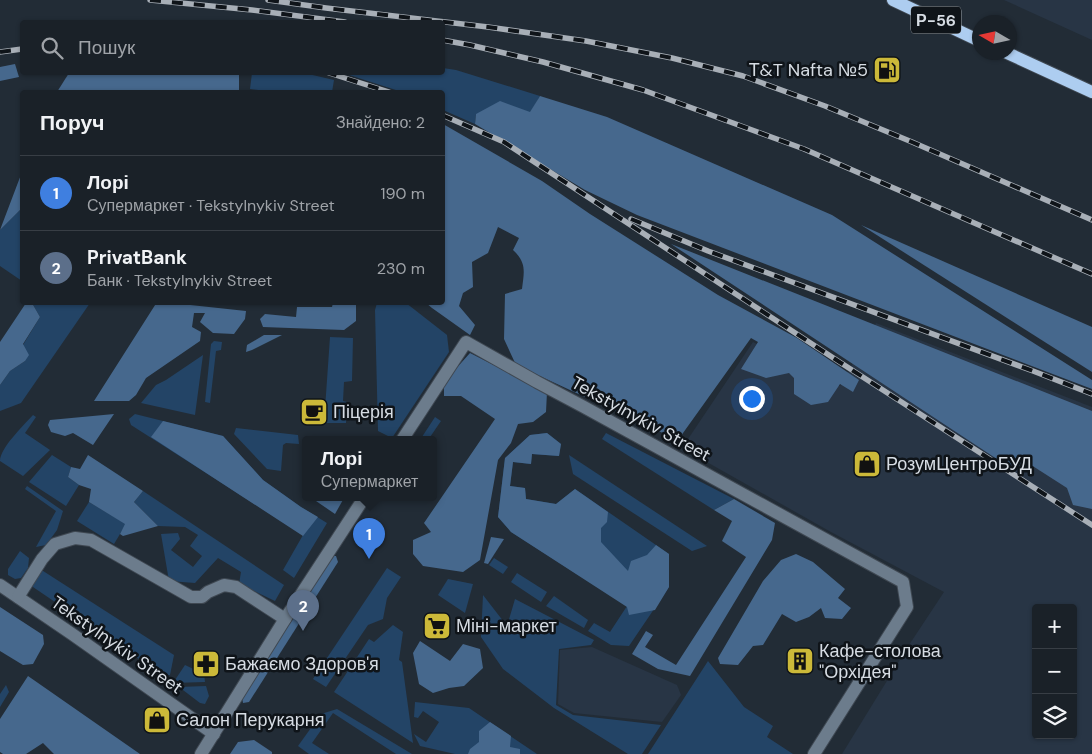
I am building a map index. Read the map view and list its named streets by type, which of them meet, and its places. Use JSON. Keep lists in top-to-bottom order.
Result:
{
  "streets": {
    "main road": ["Р-56"],
    "street": ["Tekstylnykiv Street"]
  },
  "places": {
    "fuel station": ["Т&T Nafta №5"],
    "cafe": ["Піцерія"],
    "shop": ["РозумЦентроБУД", "Салон Перукарня"],
    "supermarket": ["Міні-маркет"],
    "building": ["Кафе-столова \"Орхідея\""],
    "pharmacy": ["Бажаємо Здоров'я"]
  },
  "north": "left",
  "page": {
    "search": "Пошук",
    "heading": ["Поруч", "Знайдено: 2"],
    "list": [
      {
        "mark": "1",
        "name": "Лорі",
        "note": "Супермаркет · Tekstylnykiv Street",
        "value": "190 m"
      },
      {
        "mark": "2",
        "name": "PrivatBank",
        "note": "Банк · Tekstylnykiv Street",
        "value": "230 m"
      }
    ],
    "popup": ["Лорі", "Супермаркет"],
    "pins": ["1", "2"],
    "map_buttons": ["+", "−"]
  }
}
